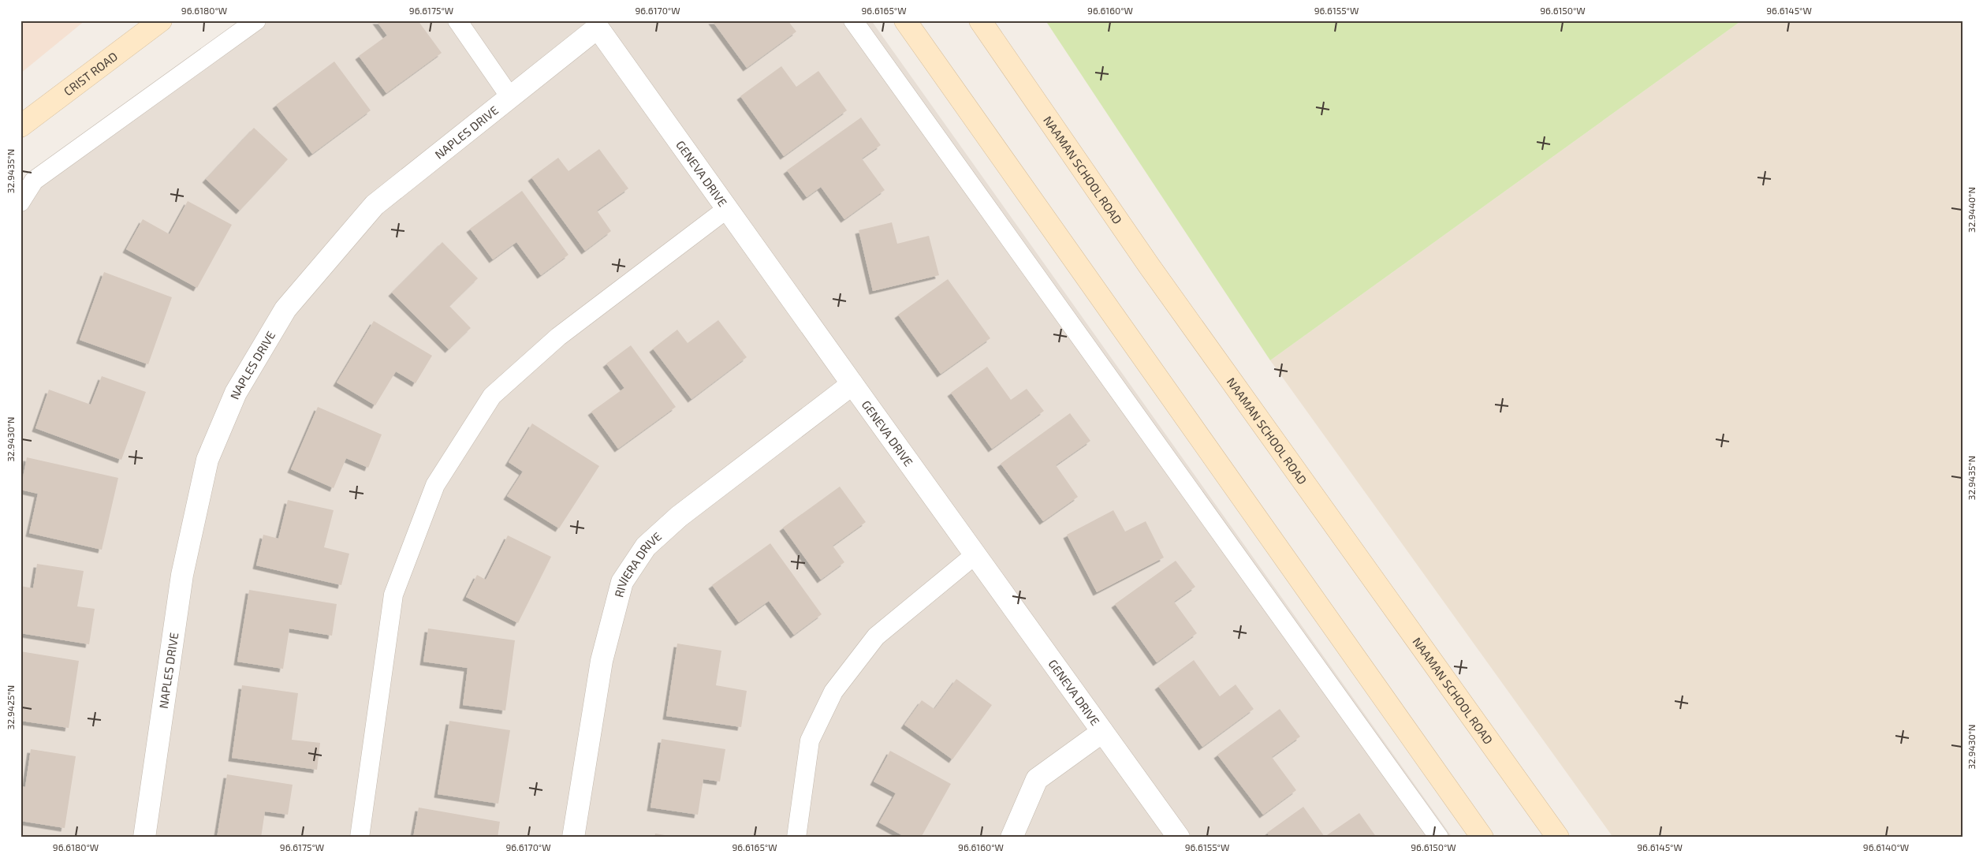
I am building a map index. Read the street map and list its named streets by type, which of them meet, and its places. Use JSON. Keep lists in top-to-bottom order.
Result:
{
  "streets": {
    "main road": ["CRIST ROAD", "NAAMAN SCHOOL ROAD"],
    "street": ["NAPLES DRIVE", "GENEVA DRIVE", "RIVIERA DRIVE"]
  },
  "crossings": [
    ["NAPLES DRIVE", "GENEVA DRIVE"],
    ["GENEVA DRIVE", "RIVIERA DRIVE"]
  ],
  "coordinates": [
    "96.6180°W",
    "96.6175°W",
    "96.6170°W",
    "96.6165°W",
    "96.6160°W",
    "96.6155°W",
    "96.6150°W",
    "96.6145°W",
    "32.9435°N",
    "32.9440°N",
    "32.9430°N",
    "32.9425°N",
    "96.6140°W"
  ]
}
